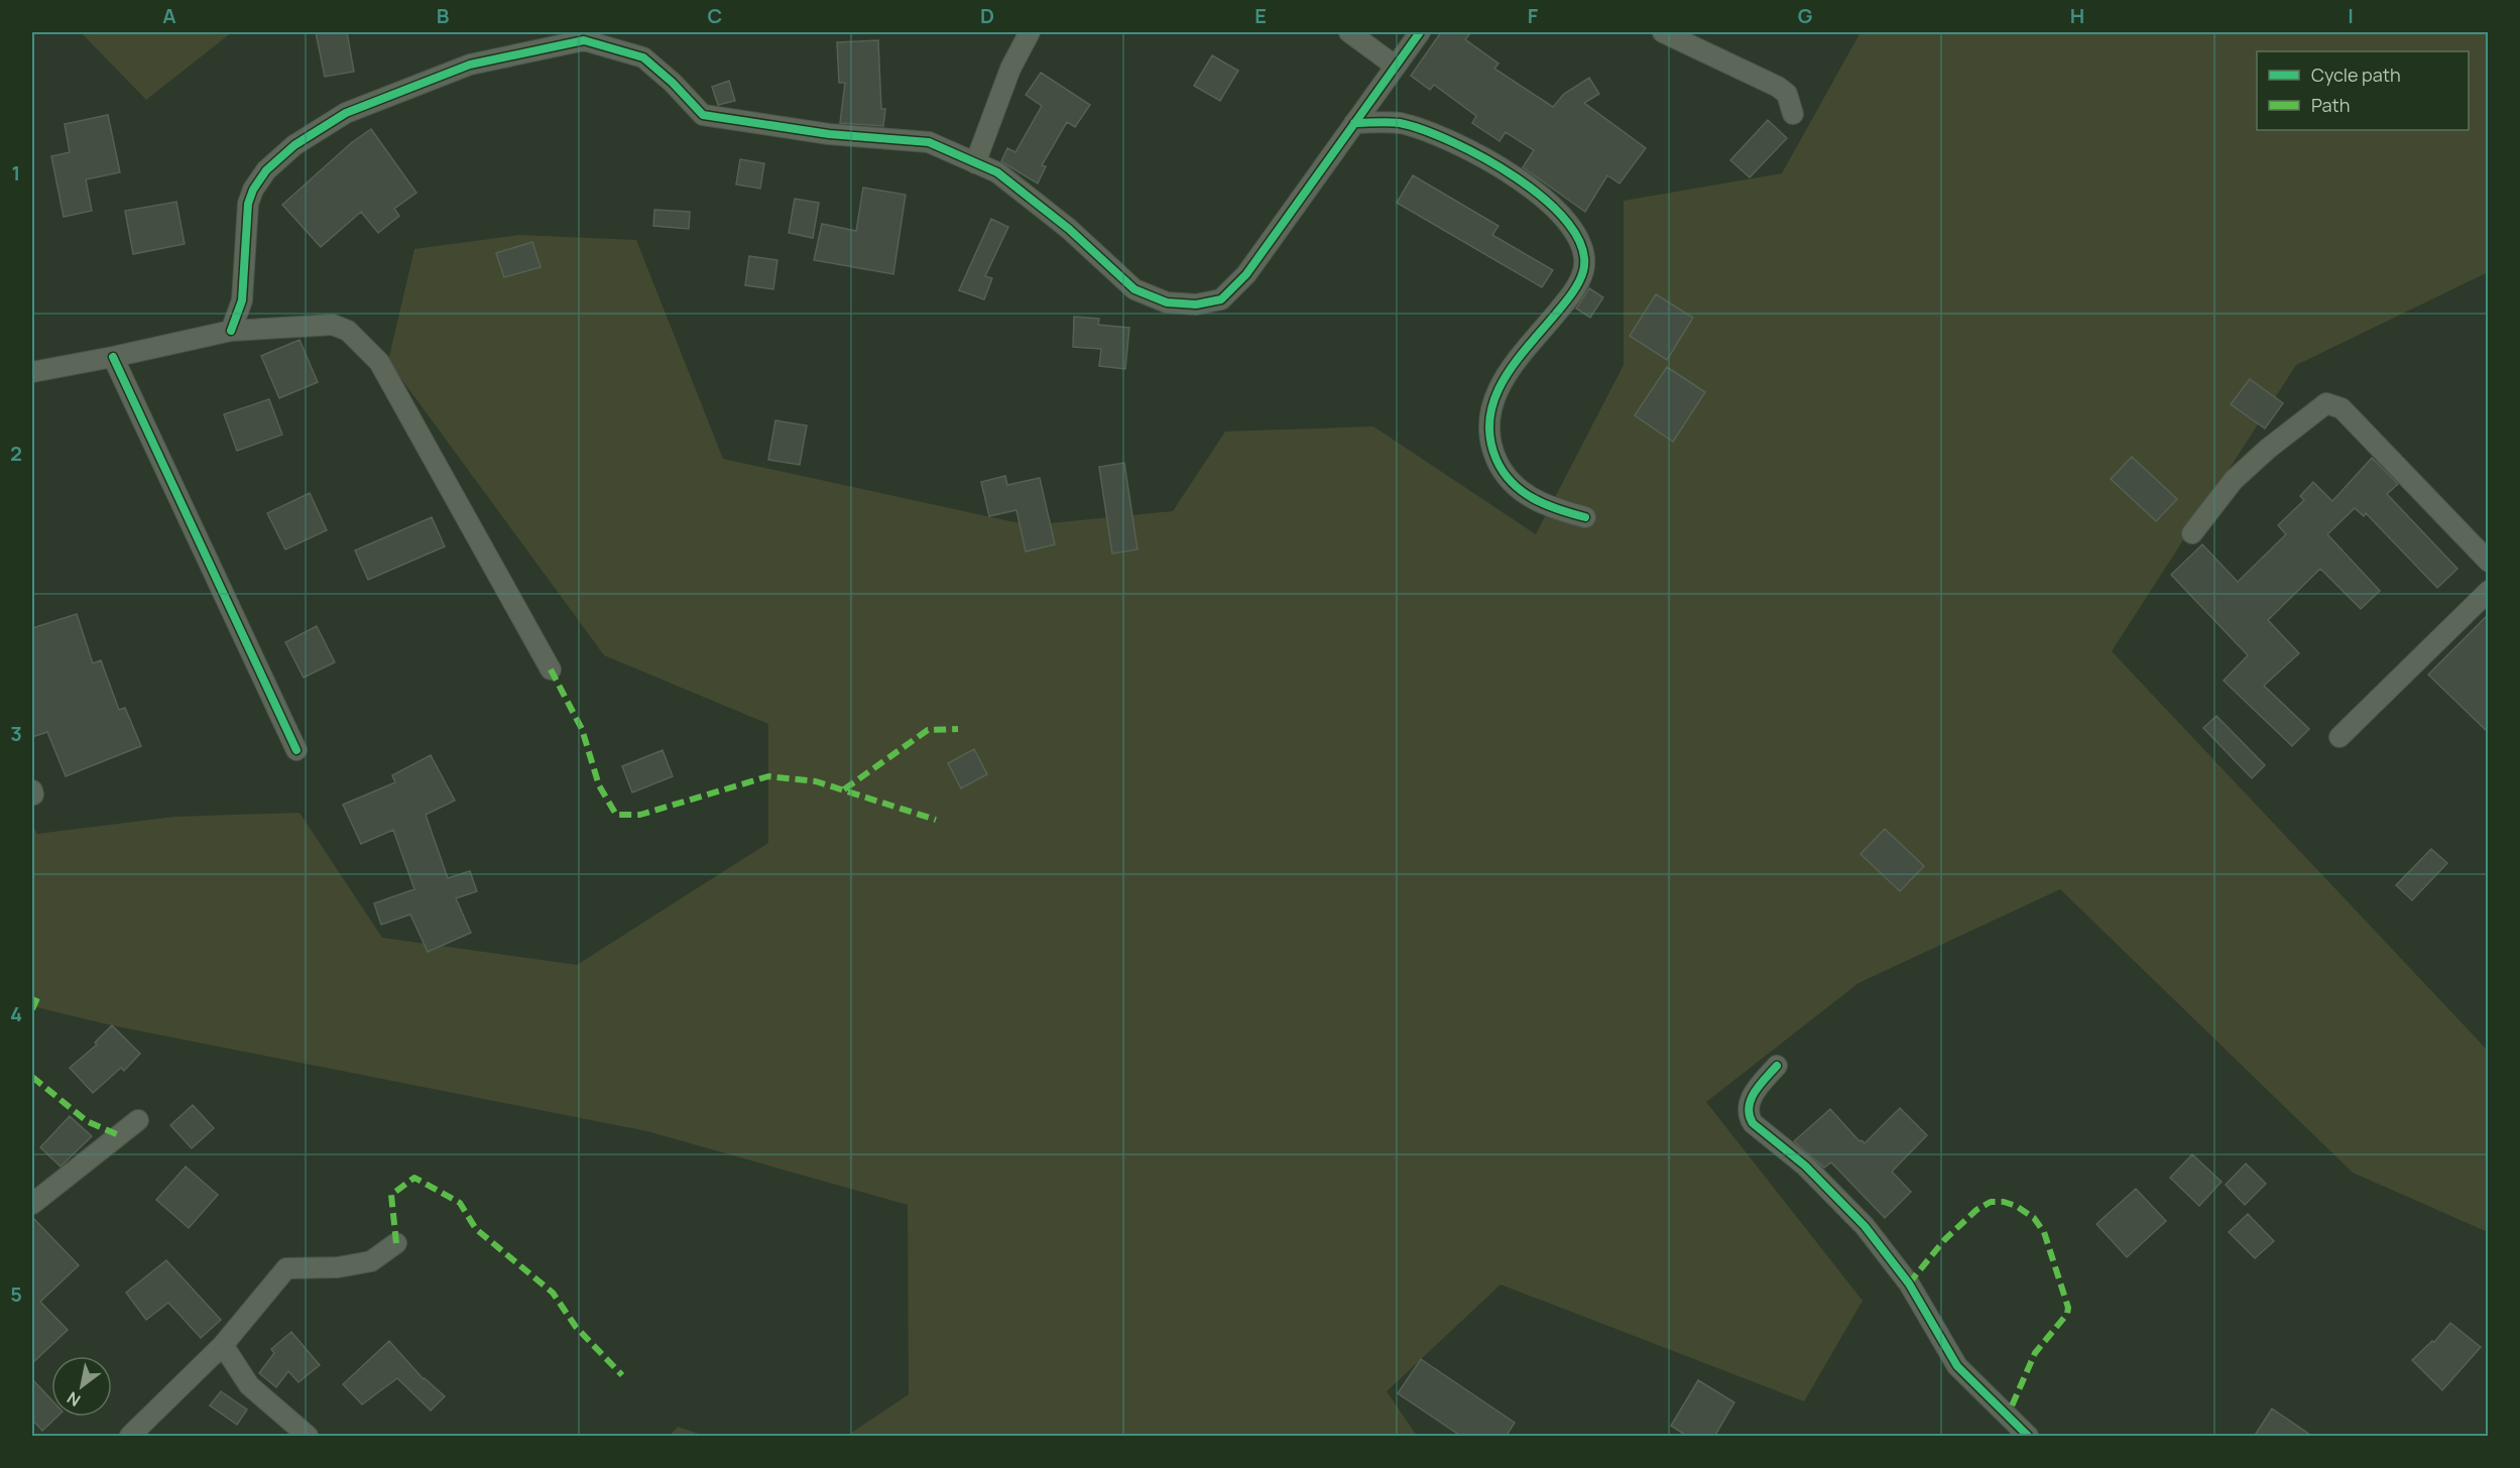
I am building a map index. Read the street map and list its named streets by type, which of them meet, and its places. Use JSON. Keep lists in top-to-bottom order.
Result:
{
  "legend": ["Cycle path", "Path"],
  "north": "bottom left",
  "grid": {
    "columns": [
      "A",
      "B",
      "C",
      "D",
      "E",
      "F",
      "G",
      "H",
      "I"
    ],
    "rows": [
      "1",
      "2",
      "3",
      "4",
      "5"
    ]
  }
}
